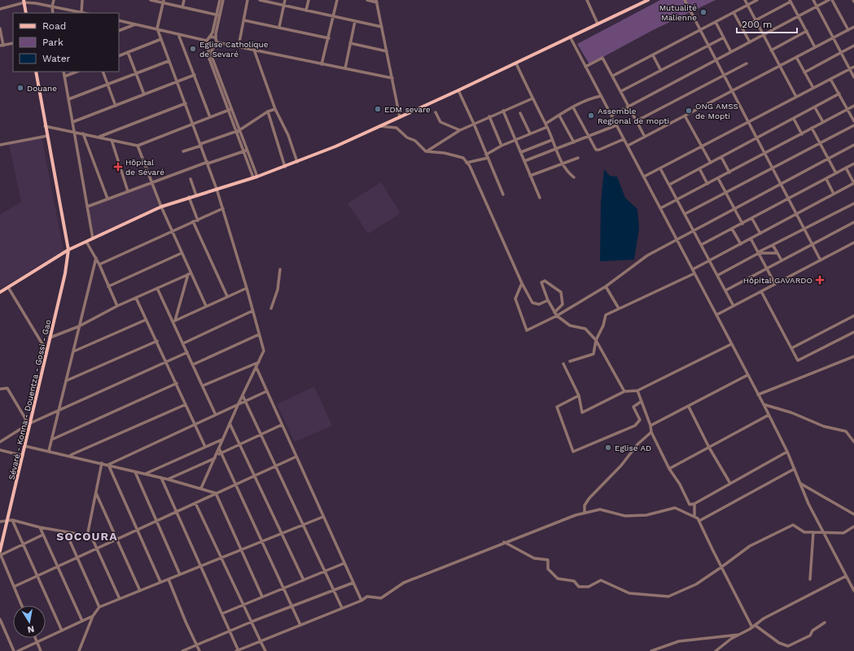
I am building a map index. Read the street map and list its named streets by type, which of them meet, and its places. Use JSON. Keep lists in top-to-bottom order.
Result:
{
  "streets": {
    "main road": ["Sévaré - Konna - Douentza - Gossi - Gao"]
  },
  "districts": ["SOCOURA"],
  "places": {
    "other": [
      "Mutualité Malienne",
      "Eglise Catholique de Sevaré",
      "Douane",
      "EDM sevare",
      "ONG AMSS de Mopti",
      "Assemble Regional de mopti",
      "Eglise AD"
    ],
    "health": ["Hôpital de Sévaré", "Hôpital GAVARDO"]
  },
  "legend": ["Road", "Park", "Water"],
  "scale_bar": "200 m",
  "north": "bottom"
}
